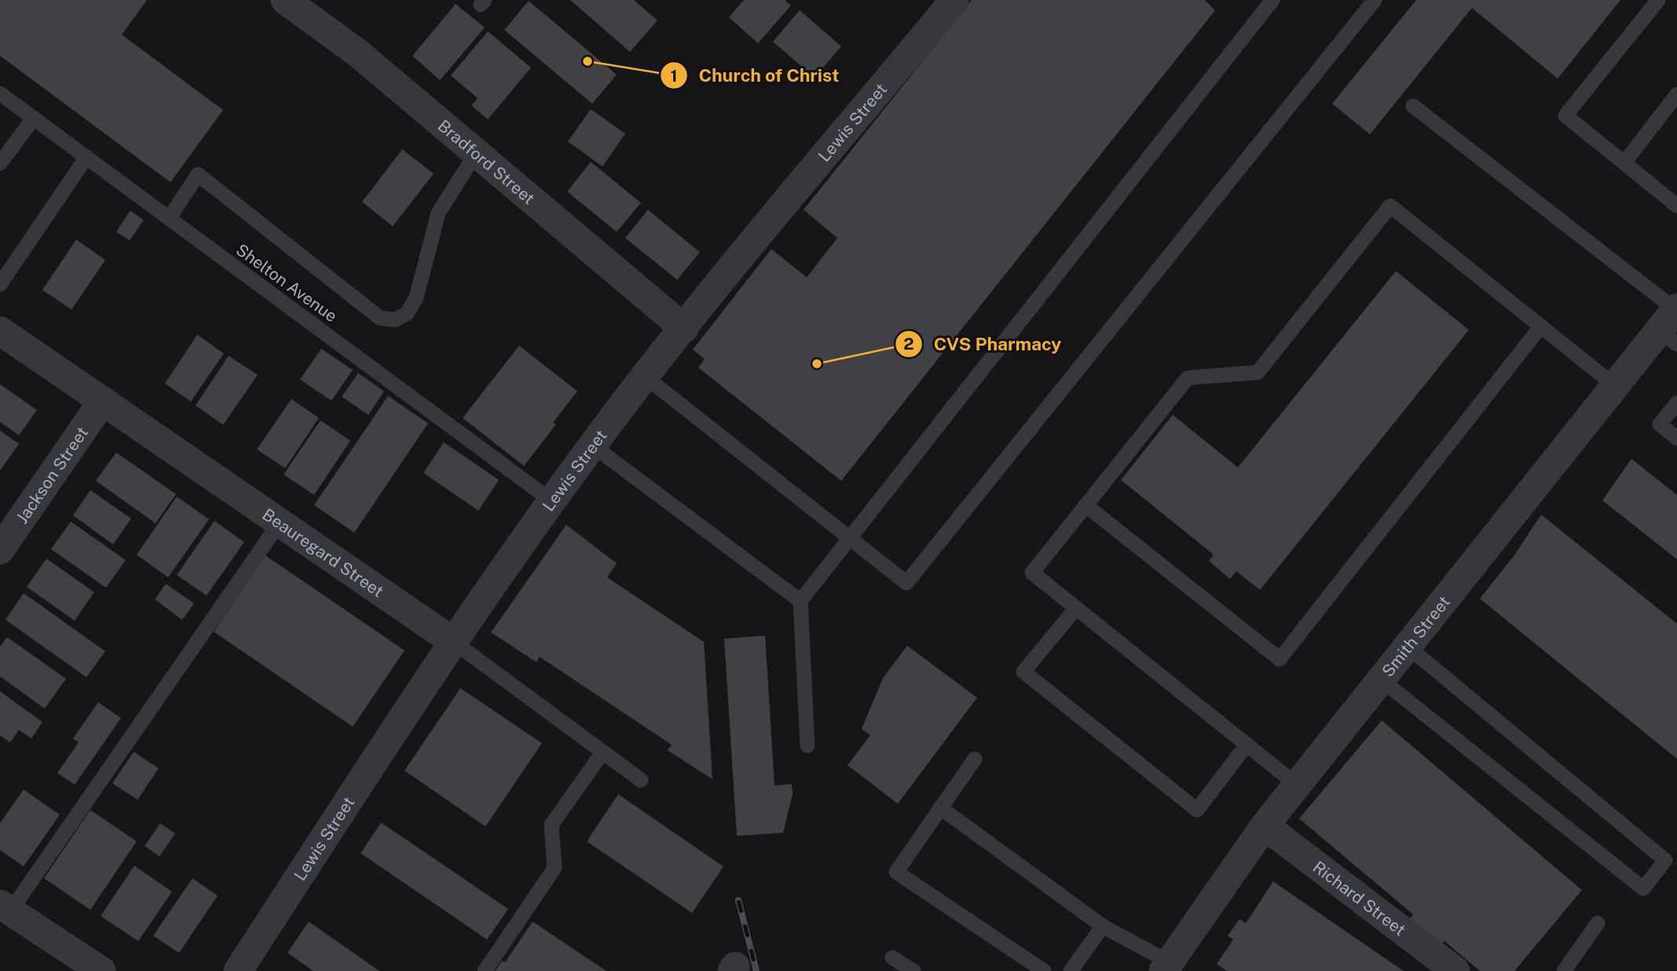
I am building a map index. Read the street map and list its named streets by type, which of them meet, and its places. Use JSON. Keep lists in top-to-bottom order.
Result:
{
  "streets": {
    "street": [
      "Lewis Street",
      "Bradford Street",
      "Jackson Street",
      "Beauregard Street",
      "Smith Street",
      "Richard Street"
    ],
    "lane": ["Shelton Avenue"]
  },
  "crossings": [
    ["Lewis Street", "Bradford Street"],
    ["Lewis Street", "Shelton Avenue"],
    ["Lewis Street", "Beauregard Street"],
    ["Jackson Street", "Beauregard Street"],
    ["Smith Street", "Richard Street"]
  ],
  "places": ["Church of Christ", "CVS Pharmacy"]
}
